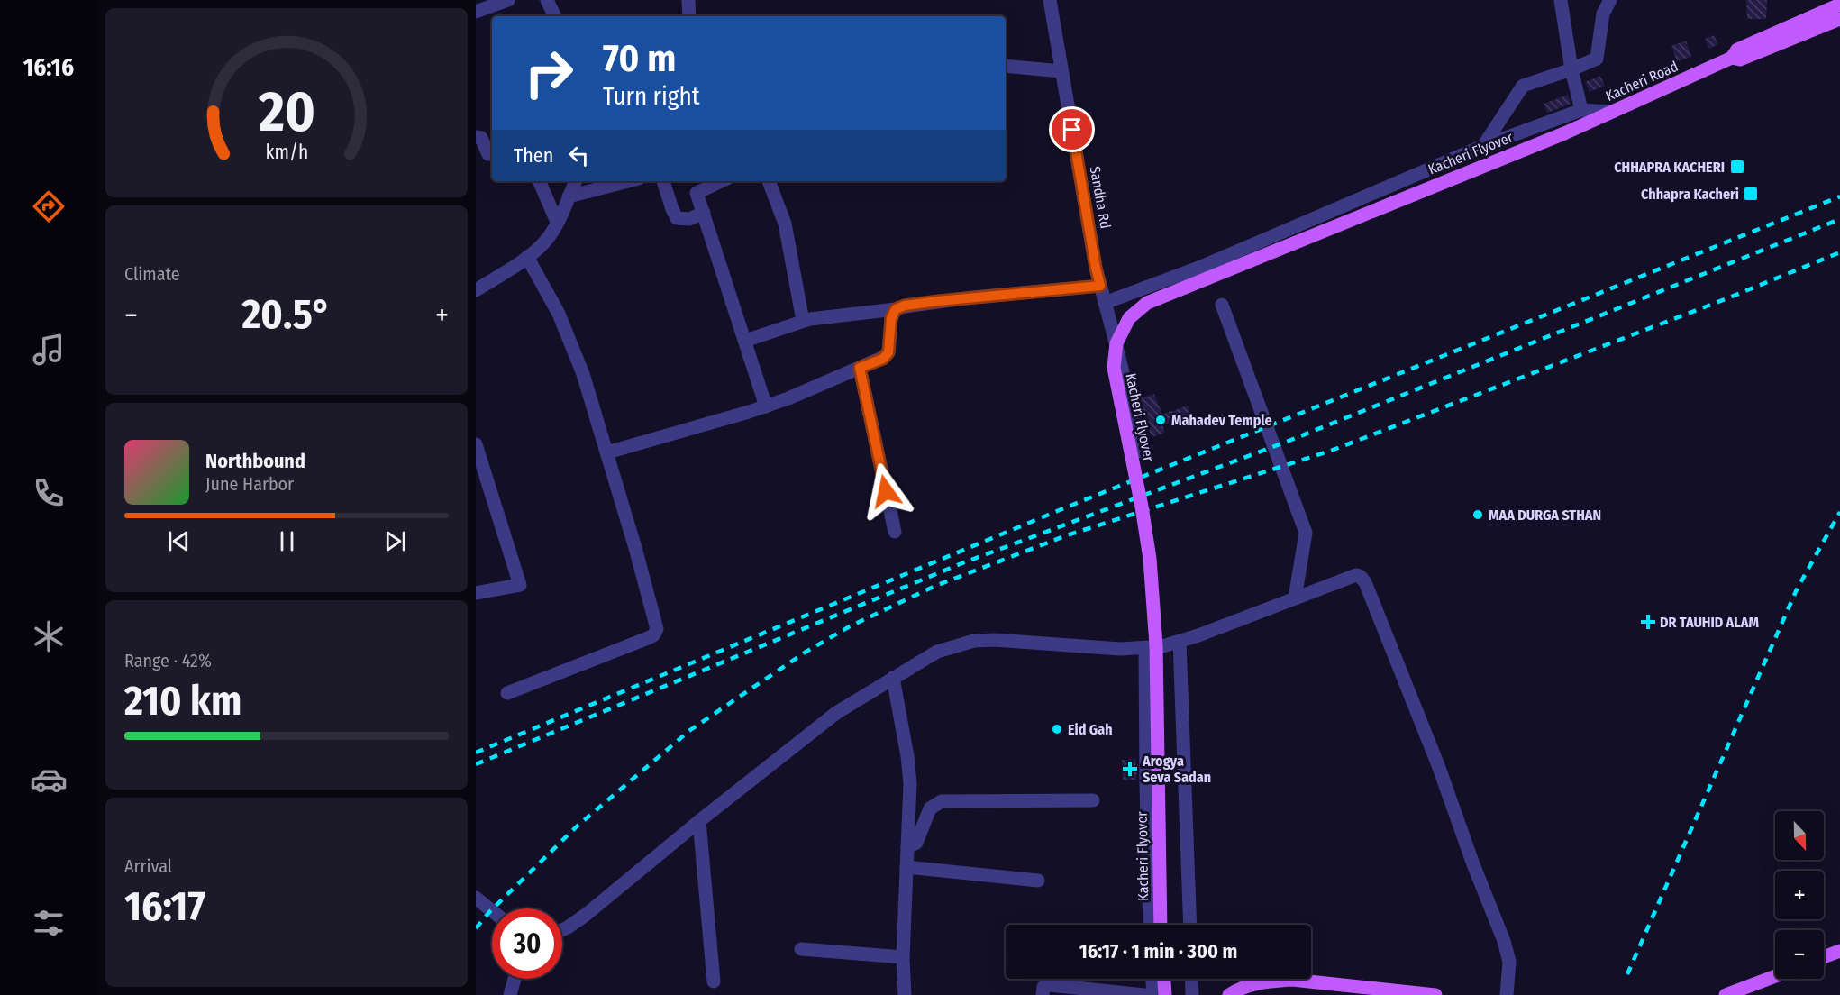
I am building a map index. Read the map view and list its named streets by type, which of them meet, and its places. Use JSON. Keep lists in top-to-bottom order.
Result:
{
  "streets": {
    "main road": ["Kacheri Road", "Kacheri Flyover"],
    "street": ["Sandha Rd"]
  },
  "crossings": [
    ["Kacheri Road", "Kacheri Flyover"]
  ],
  "places": {
    "transit": ["CHHAPRA KACHERI", "Chhapra Kacheri"],
    "other": ["Mahadev Temple", "MAA DURGA STHAN", "Eid Gah"],
    "health": ["DR TAUHID ALAM", "Arogya Seva Sadan"]
  },
  "north": "bottom",
  "page": {
    "tabs": "16:16",
    "turn": ["70 m", "Turn right"],
    "then": "Then",
    "tile": [
      "Climate",
      ["Range · 42%", "210 km"],
      ["Arrival", "16:17"]
    ],
    "heat": ["−", "20.5°", "+"],
    "song": ["Northbound", "June Harbor"],
    "map_buttons": ["+", "−"],
    "limit": "30",
    "trip": "16:17 · 1 min · 300 m",
    "gauge": ["20", "km/h"]
  }
}
